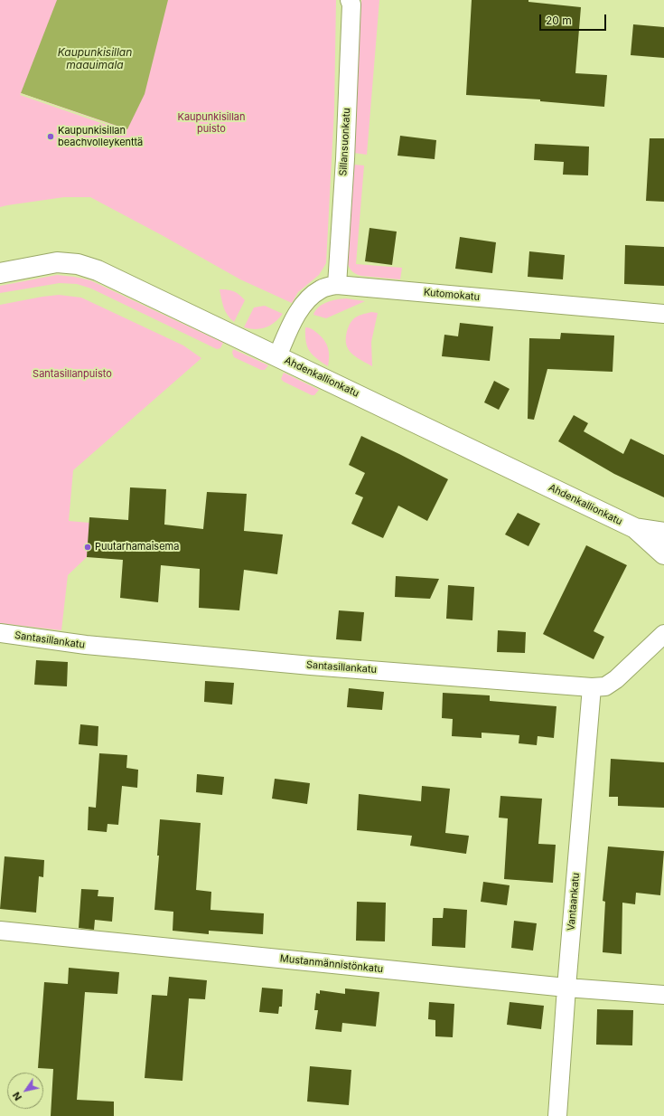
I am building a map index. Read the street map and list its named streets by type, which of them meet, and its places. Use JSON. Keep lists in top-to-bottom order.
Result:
{
  "streets": {
    "street": [
      "Sillansuonkatu",
      "Kutomokatu",
      "Ahdenkallionkatu",
      "Santasillankatu",
      "Vantaankatu",
      "Mustanmännistönkatu"
    ]
  },
  "crossings": [
    ["Sillansuonkatu", "Kutomokatu"],
    ["Kutomokatu", "Ahdenkallionkatu"],
    ["Santasillankatu", "Vantaankatu"],
    ["Vantaankatu", "Mustanmännistönkatu"]
  ],
  "water": ["Kaupunkisillan maauimala"],
  "parks": ["Kaupunkisillan puisto", "Santasillanpuisto"],
  "places": ["Kaupunkisillan beachvolleykenttä", "Puutarhamaisema"],
  "scale_bar": "20 m",
  "north": "bottom left"
}
